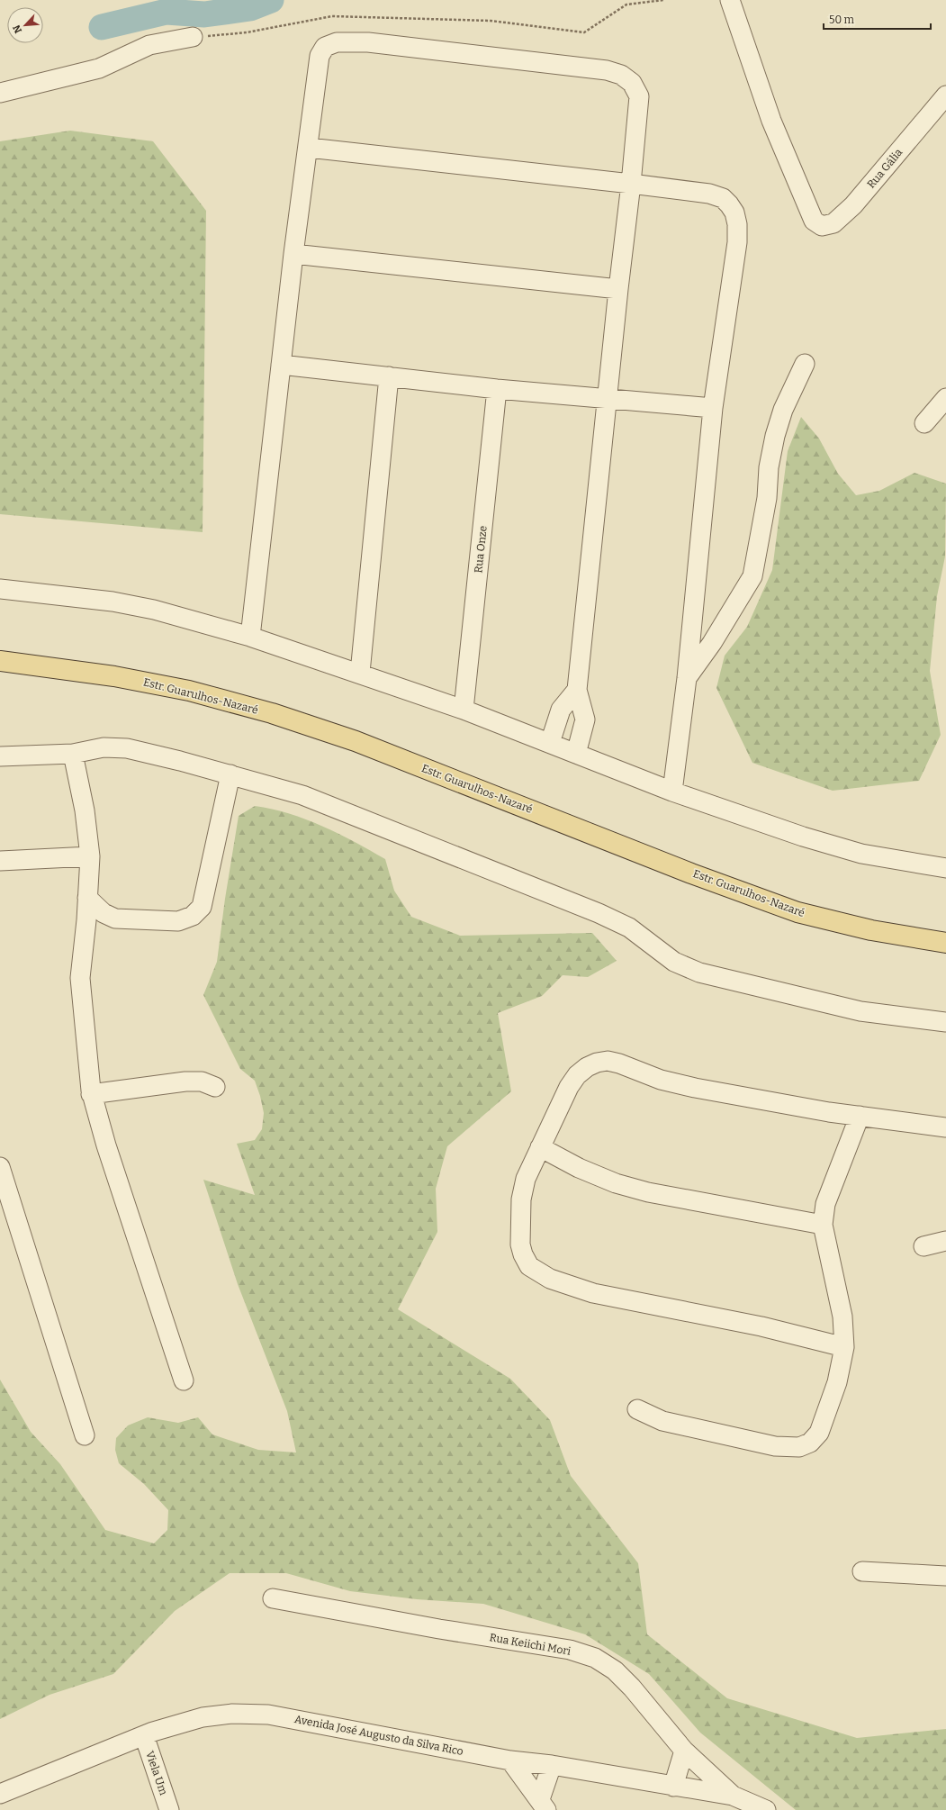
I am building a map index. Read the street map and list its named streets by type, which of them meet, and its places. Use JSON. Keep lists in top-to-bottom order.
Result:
{
  "streets": {
    "main road": ["Estr. Guarulhos-Nazaré"],
    "street": [
      "Rua Gália",
      "Rua Onze",
      "Rua Keiichi Mori",
      "Avenida José Augusto da Silva Rico",
      "Viela Um"
    ]
  },
  "crossings": [
    ["Rua Keiichi Mori", "Avenida José Augusto da Silva Rico"],
    ["Avenida José Augusto da Silva Rico", "Viela Um"]
  ],
  "scale_bar": "50 m",
  "north": "bottom left"
}
